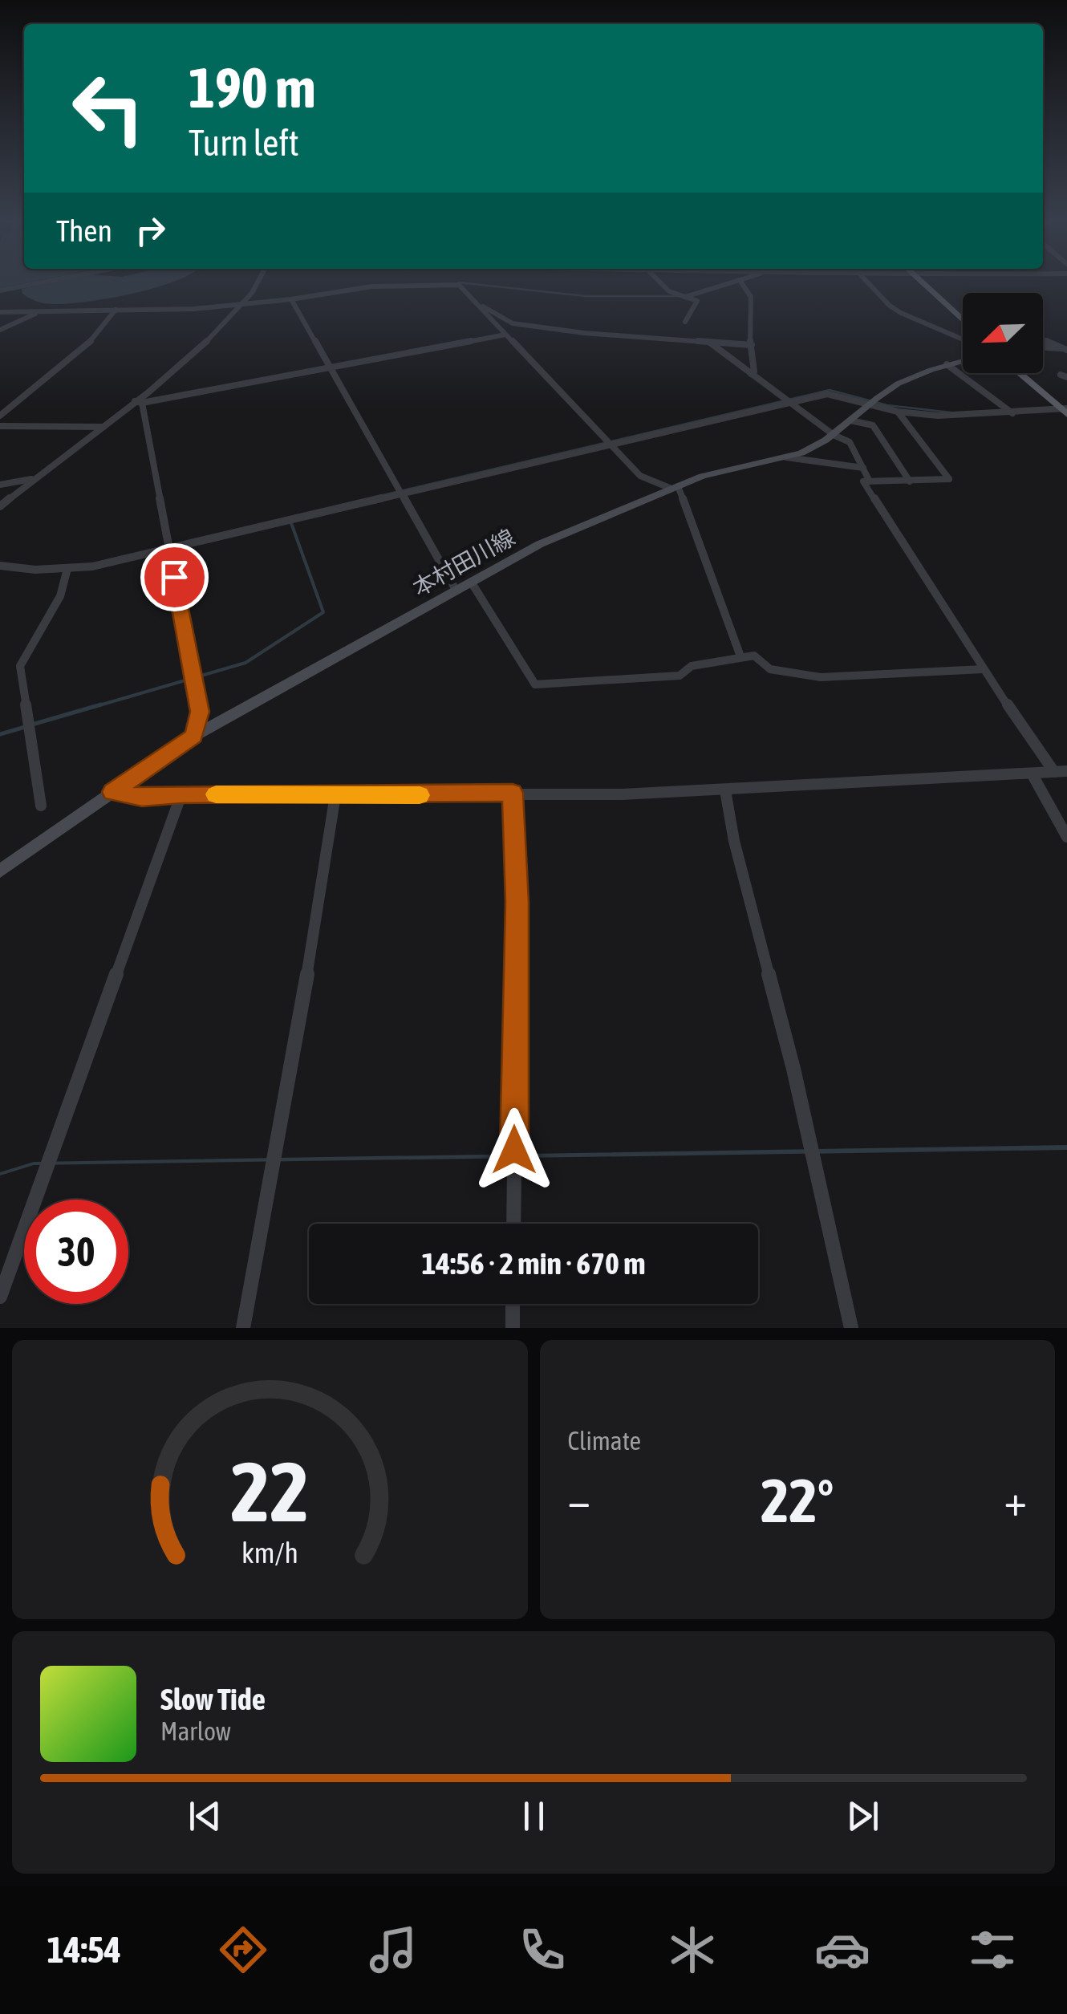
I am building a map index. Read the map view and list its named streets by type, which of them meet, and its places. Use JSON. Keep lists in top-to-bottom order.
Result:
{
  "streets": {
    "main road": ["本村田川線"]
  },
  "north": "bottom left",
  "page": {
    "turn": ["190 m", "Turn left"],
    "then": "Then",
    "limit": "30",
    "trip": "14:56 · 2 min · 670 m",
    "tile": "Climate",
    "heat": ["−", "22°", "+"],
    "song": ["Slow Tide", "Marlow"],
    "tabs": "14:54",
    "gauge": ["22", "km/h"]
  }
}
